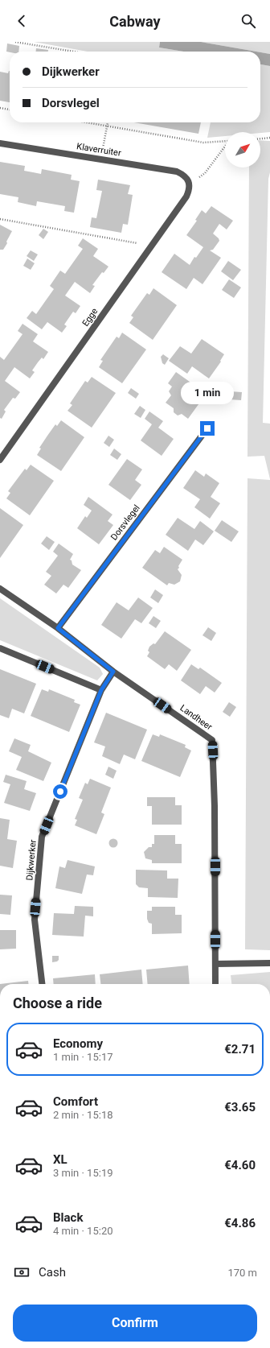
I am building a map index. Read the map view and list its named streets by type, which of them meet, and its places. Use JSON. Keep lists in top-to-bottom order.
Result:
{
  "streets": {
    "street": [
      "Klaverruiter",
      "Egge",
      "Dorsvlegel",
      "Landheer",
      "Dijkwerker"
    ]
  },
  "crossings": [
    ["Klaverruiter", "Egge"],
    ["Dorsvlegel", "Landheer"],
    ["Landheer", "Dijkwerker"]
  ],
  "north": "top right",
  "page": {
    "header": "Cabway",
    "banner": ["Dijkwerker", "Dorsvlegel"],
    "bubble": "1 min",
    "heading": "Choose a ride",
    "list": [
      {
        "name": "Economy",
        "note": "1 min · 15:17",
        "value": "€2.71"
      },
      {
        "name": "Comfort",
        "note": "2 min · 15:18",
        "value": "€3.65"
      },
      {
        "name": "XL",
        "note": "3 min · 15:19",
        "value": "€4.60"
      },
      {
        "name": "Black",
        "note": "4 min · 15:20",
        "value": "€4.86"
      }
    ],
    "pay": ["Cash", "170 m"],
    "buttons": "Confirm"
  }
}
